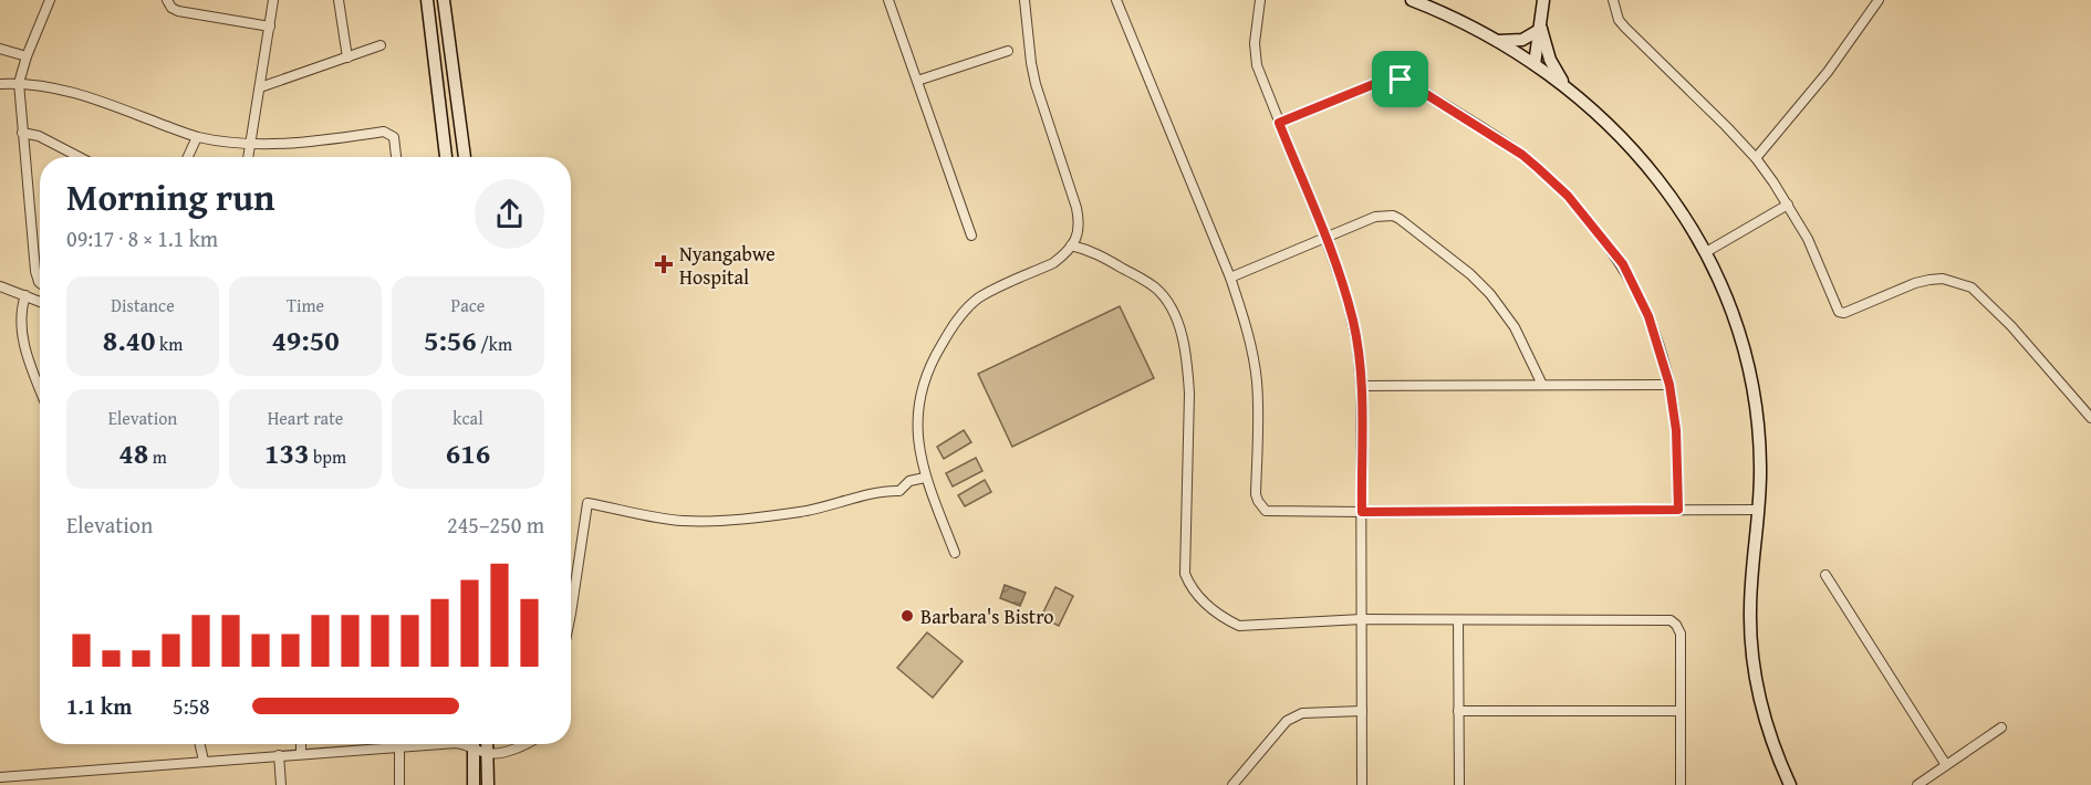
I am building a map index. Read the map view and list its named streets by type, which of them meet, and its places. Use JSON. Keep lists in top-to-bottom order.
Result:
{
  "places": {
    "health": ["Nyangabwe Hospital"],
    "other": ["Barbara's Bistro"]
  },
  "page": {
    "heading": ["Morning run", "09:17 · 8 × 1.1 km"],
    "stats": [
      ["Distance", "8.40 km"],
      ["Time", "49:50"],
      ["Pace", "5:56 /km"],
      ["Elevation", "48 m"],
      ["Heart rate", "133 bpm"],
      ["kcal", "616"]
    ],
    "chart": ["Elevation", "245–250 m"],
    "list": [
      {
        "name": "1.1 km",
        "note": "5:58"
      }
    ]
  }
}
